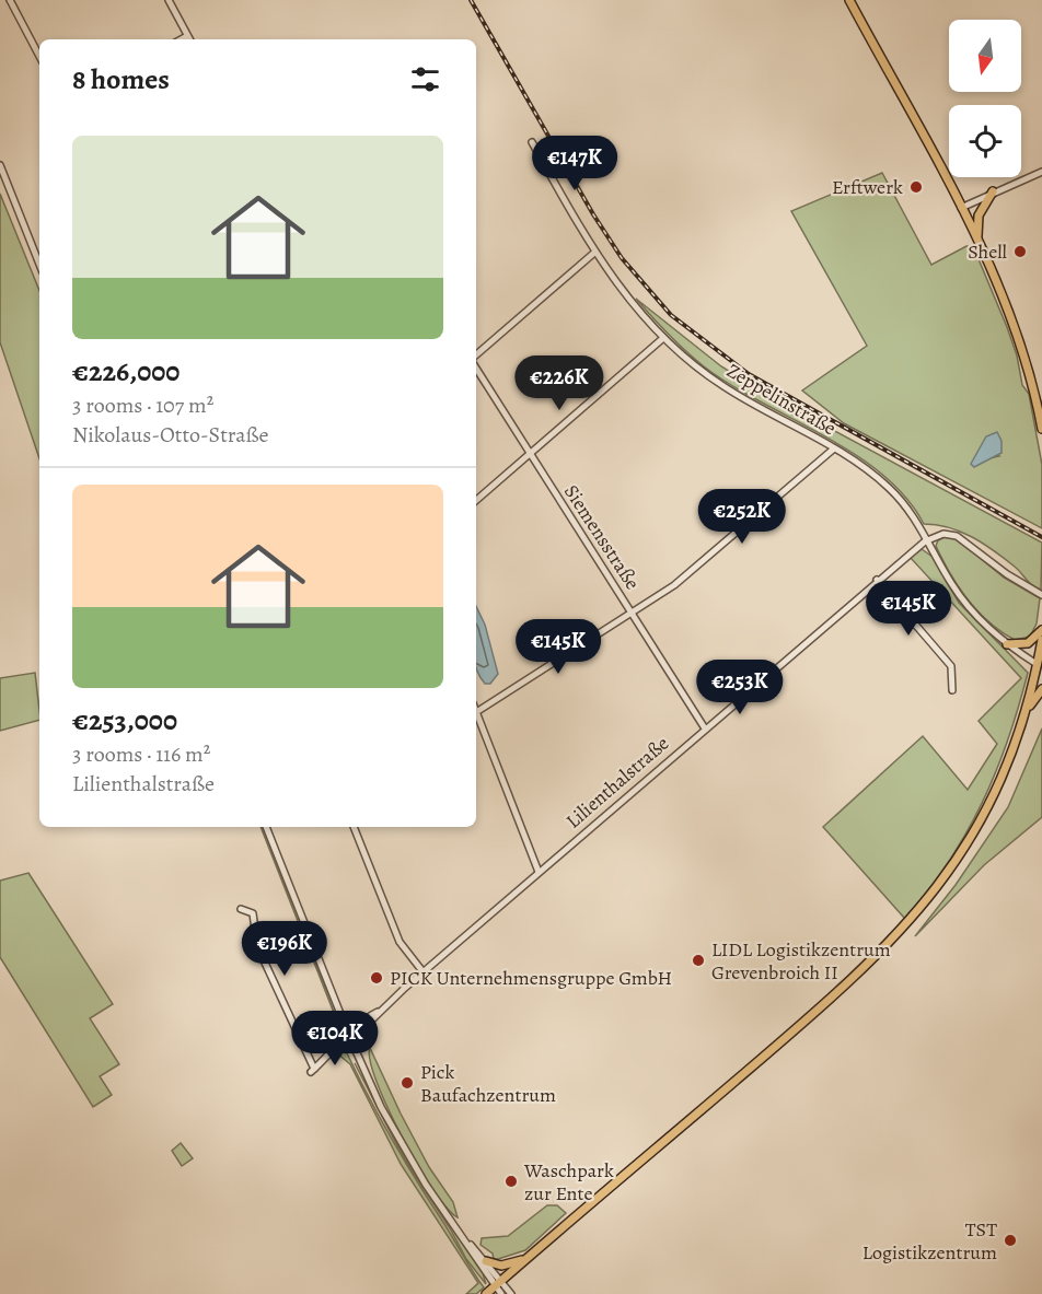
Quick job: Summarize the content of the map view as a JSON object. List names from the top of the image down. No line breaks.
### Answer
{"streets":{"street":["Zeppelinstraße","Siemensstraße","Lilienthalstraße"]},"crossings":[["Zeppelinstraße","Lilienthalstraße"],["Siemensstraße","Lilienthalstraße"]],"places":["Erftwerk","Shell","LIDL Logistikzentrum Grevenbroich II","PICK Unternehmensgruppe GmbH","Pick Baufachzentrum","Waschpark zur Ente","TST Logistikzentrum"],"north":"bottom","page":{"heading":"8 homes","list":[{"name":"€226,000","note":"3 rooms · 107 m² · Nikolaus-Otto-Straße"},{"name":"€253,000","note":"3 rooms · 116 m² · Lilienthalstraße"}],"price":["€147K","€226K","€252K","€145K","€145K","€253K","€196K","€104K"]}}
